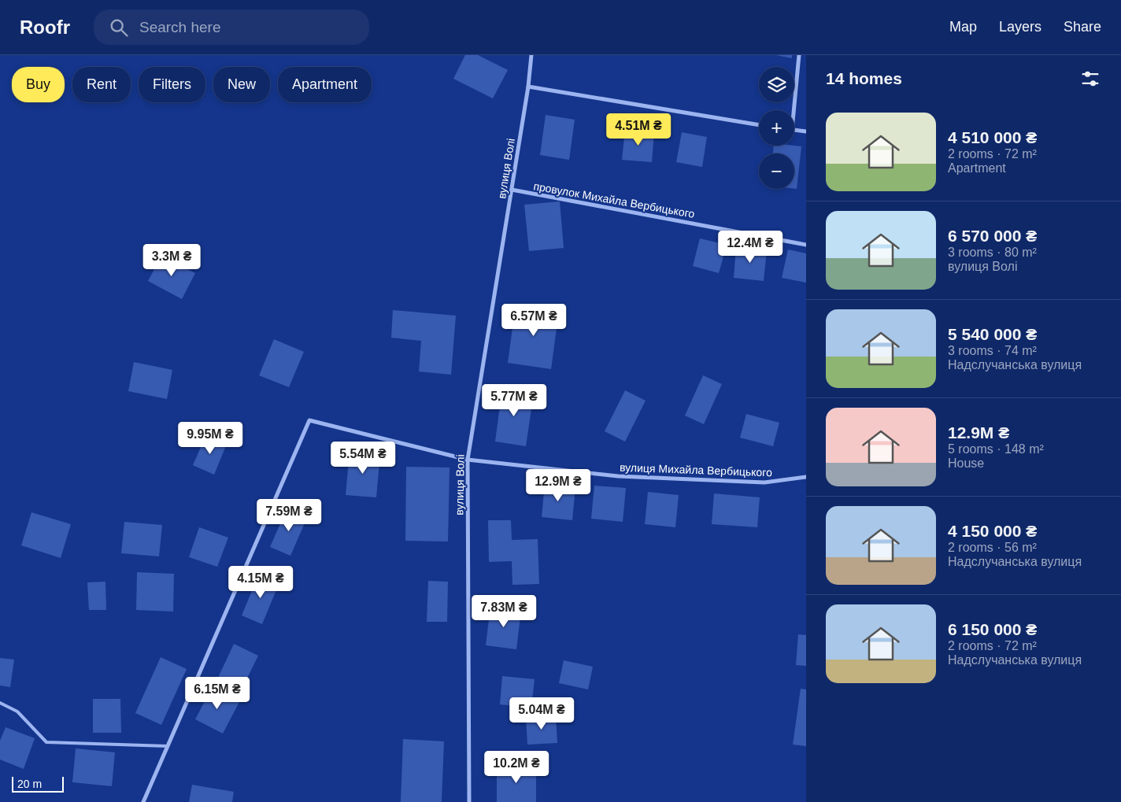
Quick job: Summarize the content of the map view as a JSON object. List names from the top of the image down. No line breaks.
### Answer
{"streets":{"street":["вулиця Волі","провулок Михайла Вербицького","вулиця Михайла Вербицького"]},"crossings":[["вулиця Волі","провулок Михайла Вербицького"],["вулиця Волі","вулиця Михайла Вербицького"]],"scale_bar":"20 m","page":{"header":"Roofr","search":"Search here","nav":["Map","Layers","Share"],"heading":"14 homes","map_buttons":["+","−"],"chip":["Buy","Rent","Filters","New","Apartment"],"list":[{"name":"4 510 000 ₴","note":"2 rooms · 72 m² · Apartment"},{"name":"6 570 000 ₴","note":"3 rooms · 80 m² · вулиця Волі"},{"name":"5 540 000 ₴","note":"3 rooms · 74 m² · Надслучанська вулиця"},{"name":"12.9M ₴","note":"5 rooms · 148 m² · House"},{"name":"4 150 000 ₴","note":"2 rooms · 56 m² · Надслучанська вулиця"},{"name":"6 150 000 ₴","note":"2 rooms · 72 m² · Надслучанська вулиця"}],"price":["4.51M ₴","12.4M ₴","3.3M ₴","6.57M ₴","5.77M ₴","9.95M ₴","5.54M ₴","12.9M ₴","7.59M ₴","4.15M ₴","7.83M ₴","6.15M ₴","5.04M ₴","10.2M ₴"],"scale":"20 m"}}
